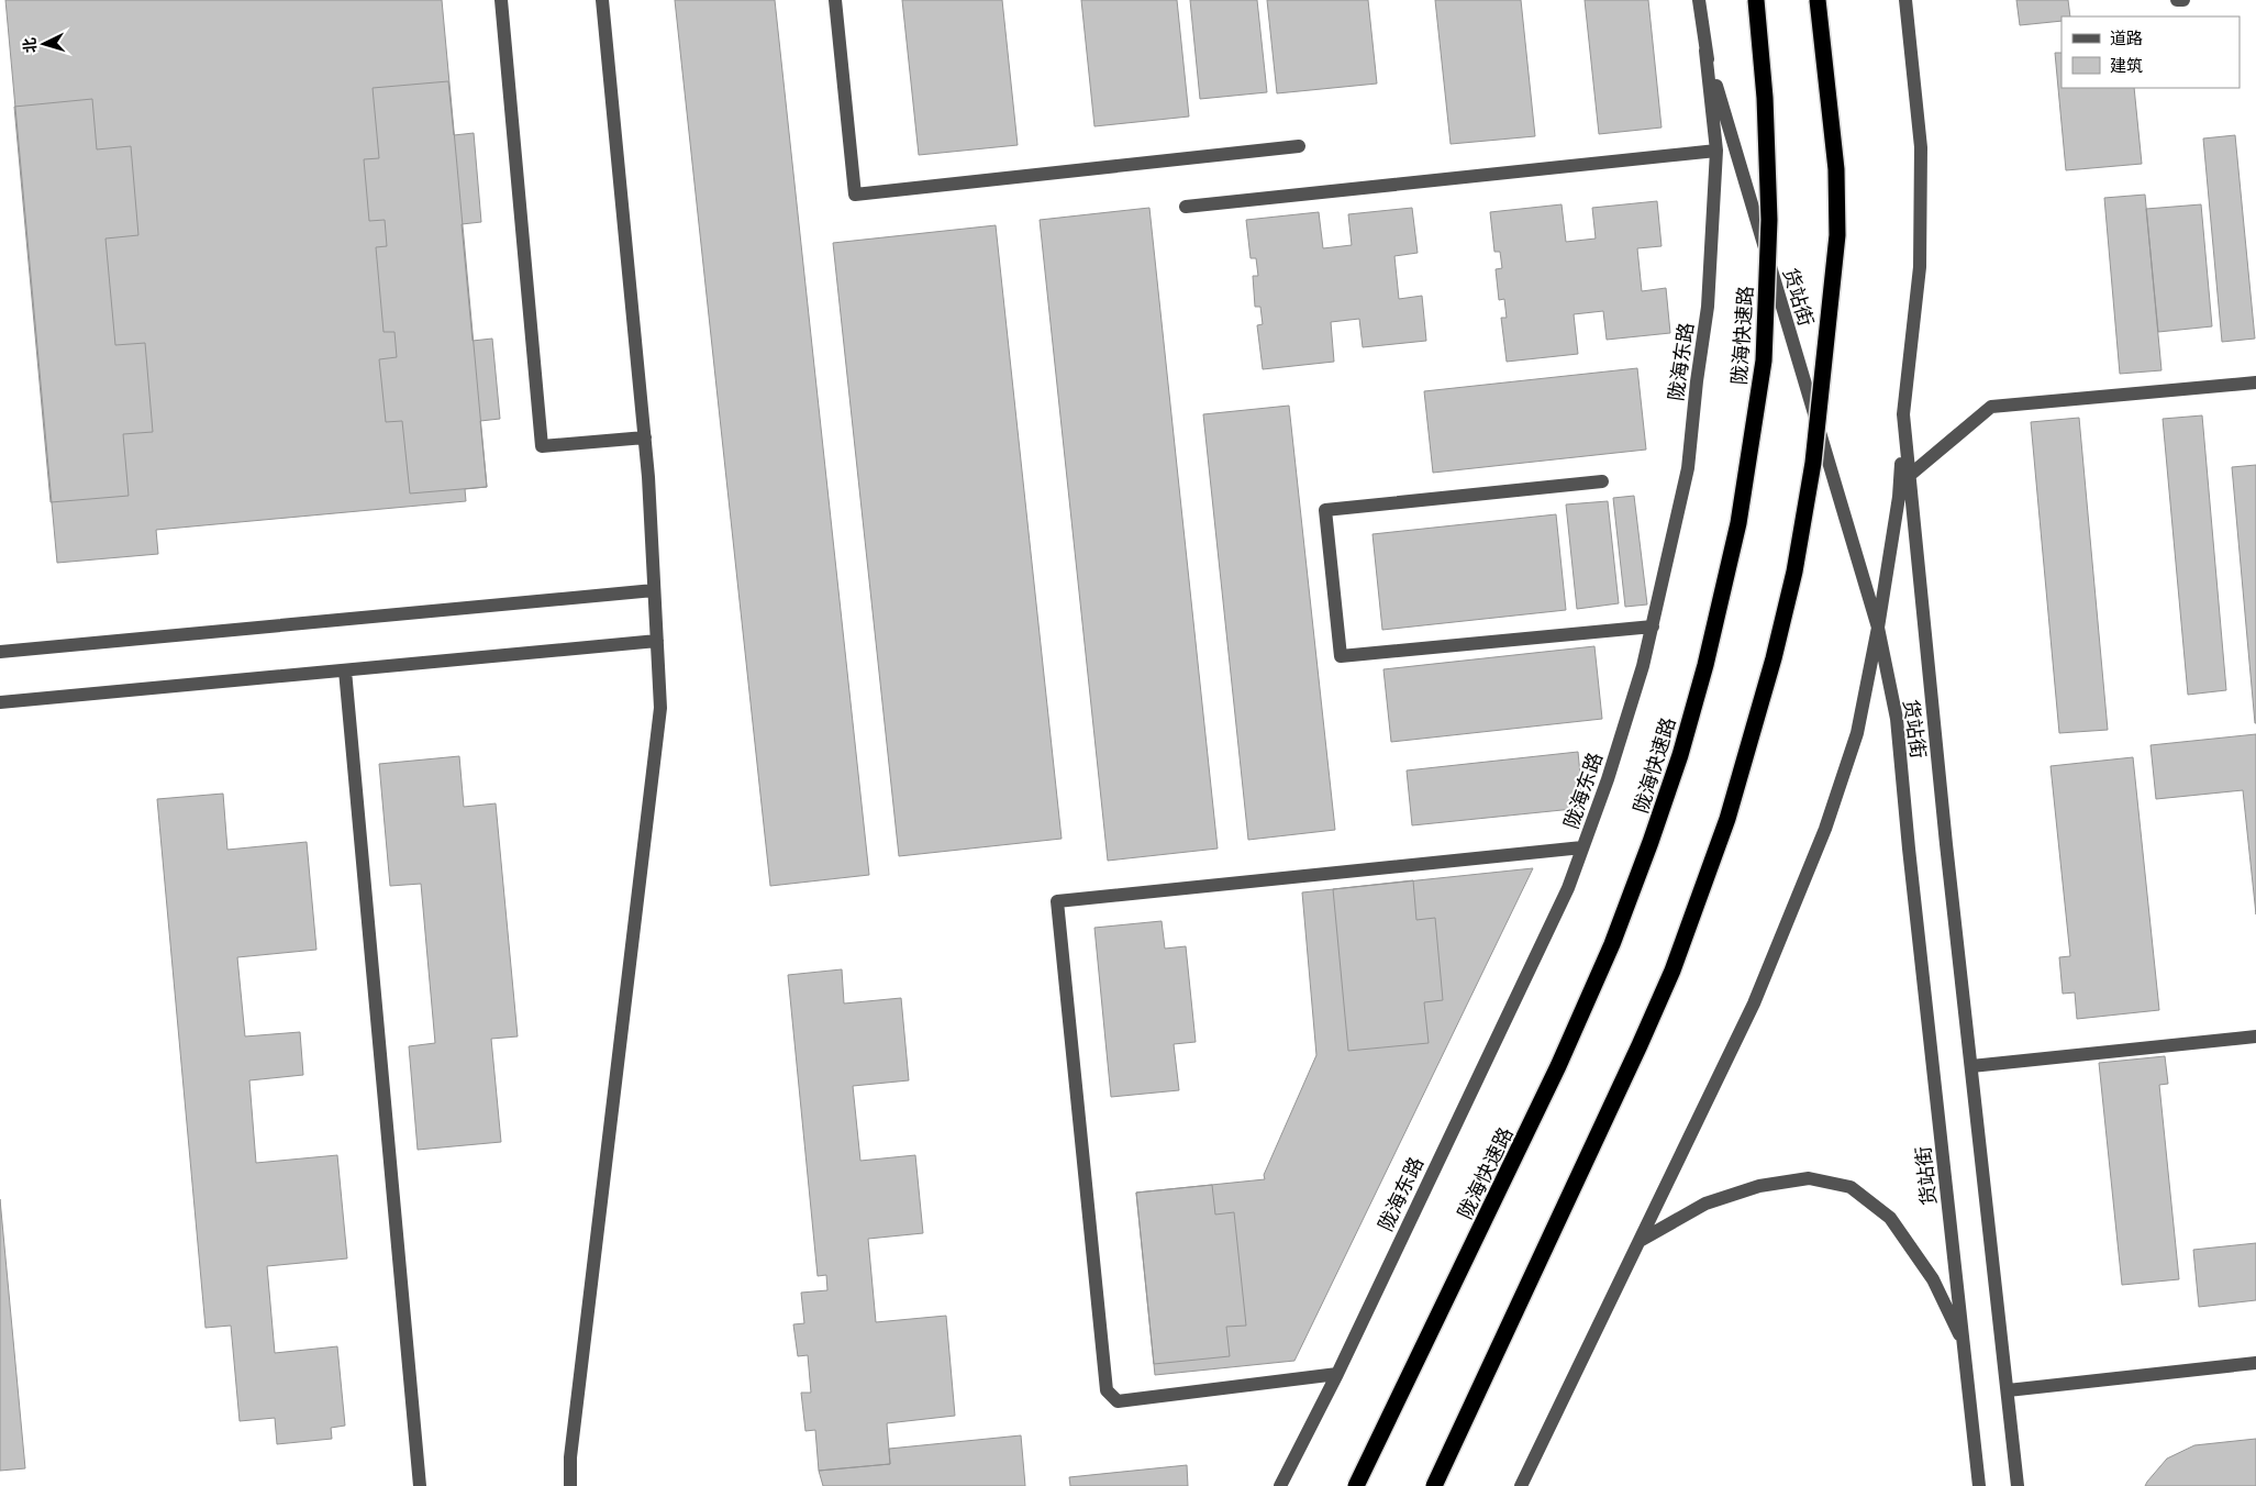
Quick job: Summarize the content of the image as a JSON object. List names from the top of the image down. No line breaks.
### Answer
{"streets":{"highway":["陇海快速路"],"street":["货站街","陇海东路"]},"crossings":[["货站街","陇海东路"]],"legend":["道路","建筑"],"north":"left"}
